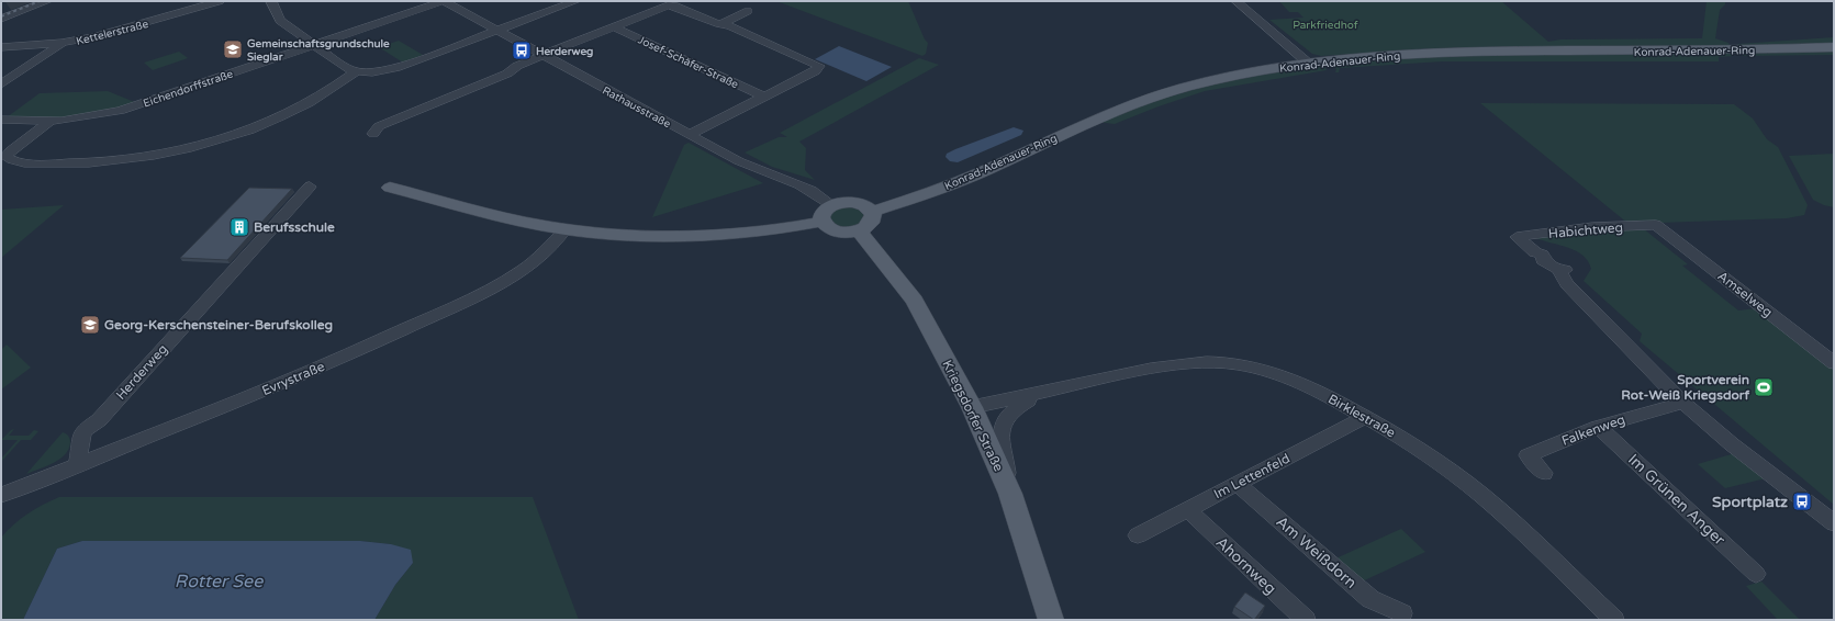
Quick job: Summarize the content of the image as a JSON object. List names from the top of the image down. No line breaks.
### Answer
{"streets":{"main road":["Konrad-Adenauer-Ring","Kriegsdorfer Straße"],"street":["Kettelerstraße","Josef-Schäfer-Straße","Eichendorffstraße","Rathausstraße","Habichtweg","Amselweg","Herderweg","Evrystraße","Birklestraße","Falkenweg","Im Lettenfeld","Im Grünen Anger","Am Weißdorn","Ahornweg"]},"crossings":[["Eichendorffstraße","Rathausstraße"],["Habichtweg","Amselweg"],["Habichtweg","Falkenweg"],["Herderweg","Evrystraße"],["Kriegsdorfer Straße","Birklestraße"],["Birklestraße","Im Lettenfeld"],["Falkenweg","Im Grünen Anger"],["Im Lettenfeld","Am Weißdorn"],["Im Lettenfeld","Ahornweg"]],"water":["Rotter See"],"parks":["Parkfriedhof"],"places":{"school or university":["Gemeinschaftsgrundschule Sieglar","Georg-Kerschensteiner-Berufskolleg"],"bus stop":["Herderweg","Sportplatz"],"building":["Berufsschule"],"sports":["Sportverein Rot-Weiß Kriegsdorf"]}}
